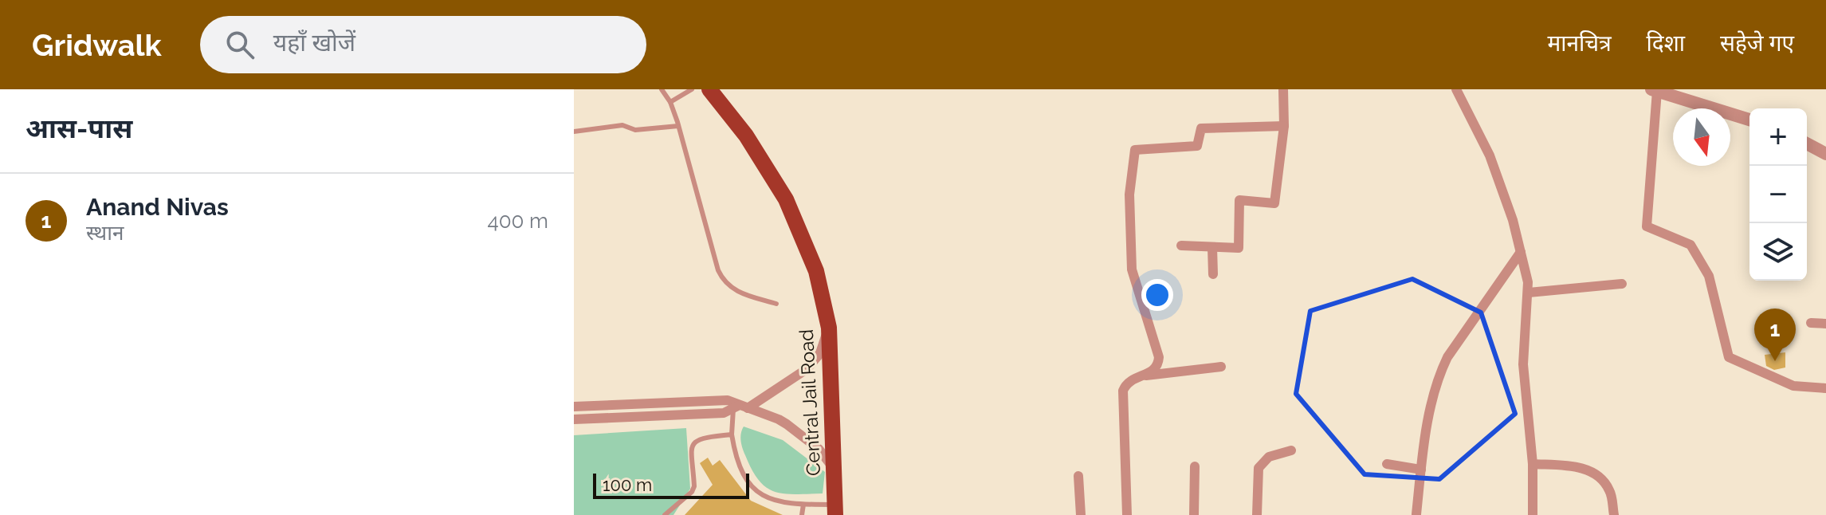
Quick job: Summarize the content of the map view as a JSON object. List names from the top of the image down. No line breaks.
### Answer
{"streets":{"main road":["Central Jail Road"]},"scale_bar":"100 m","north":"bottom","page":{"header":"Gridwalk","search":"यहाँ खोजें","nav":["मानचित्र","दिशा","सहेजे गए"],"heading":"आस-पास","map_buttons":["+","−"],"list":[{"mark":"1","name":"Anand Nivas","note":"स्थान","value":"400 m"}],"pins":"1","scale":"100 m"}}
